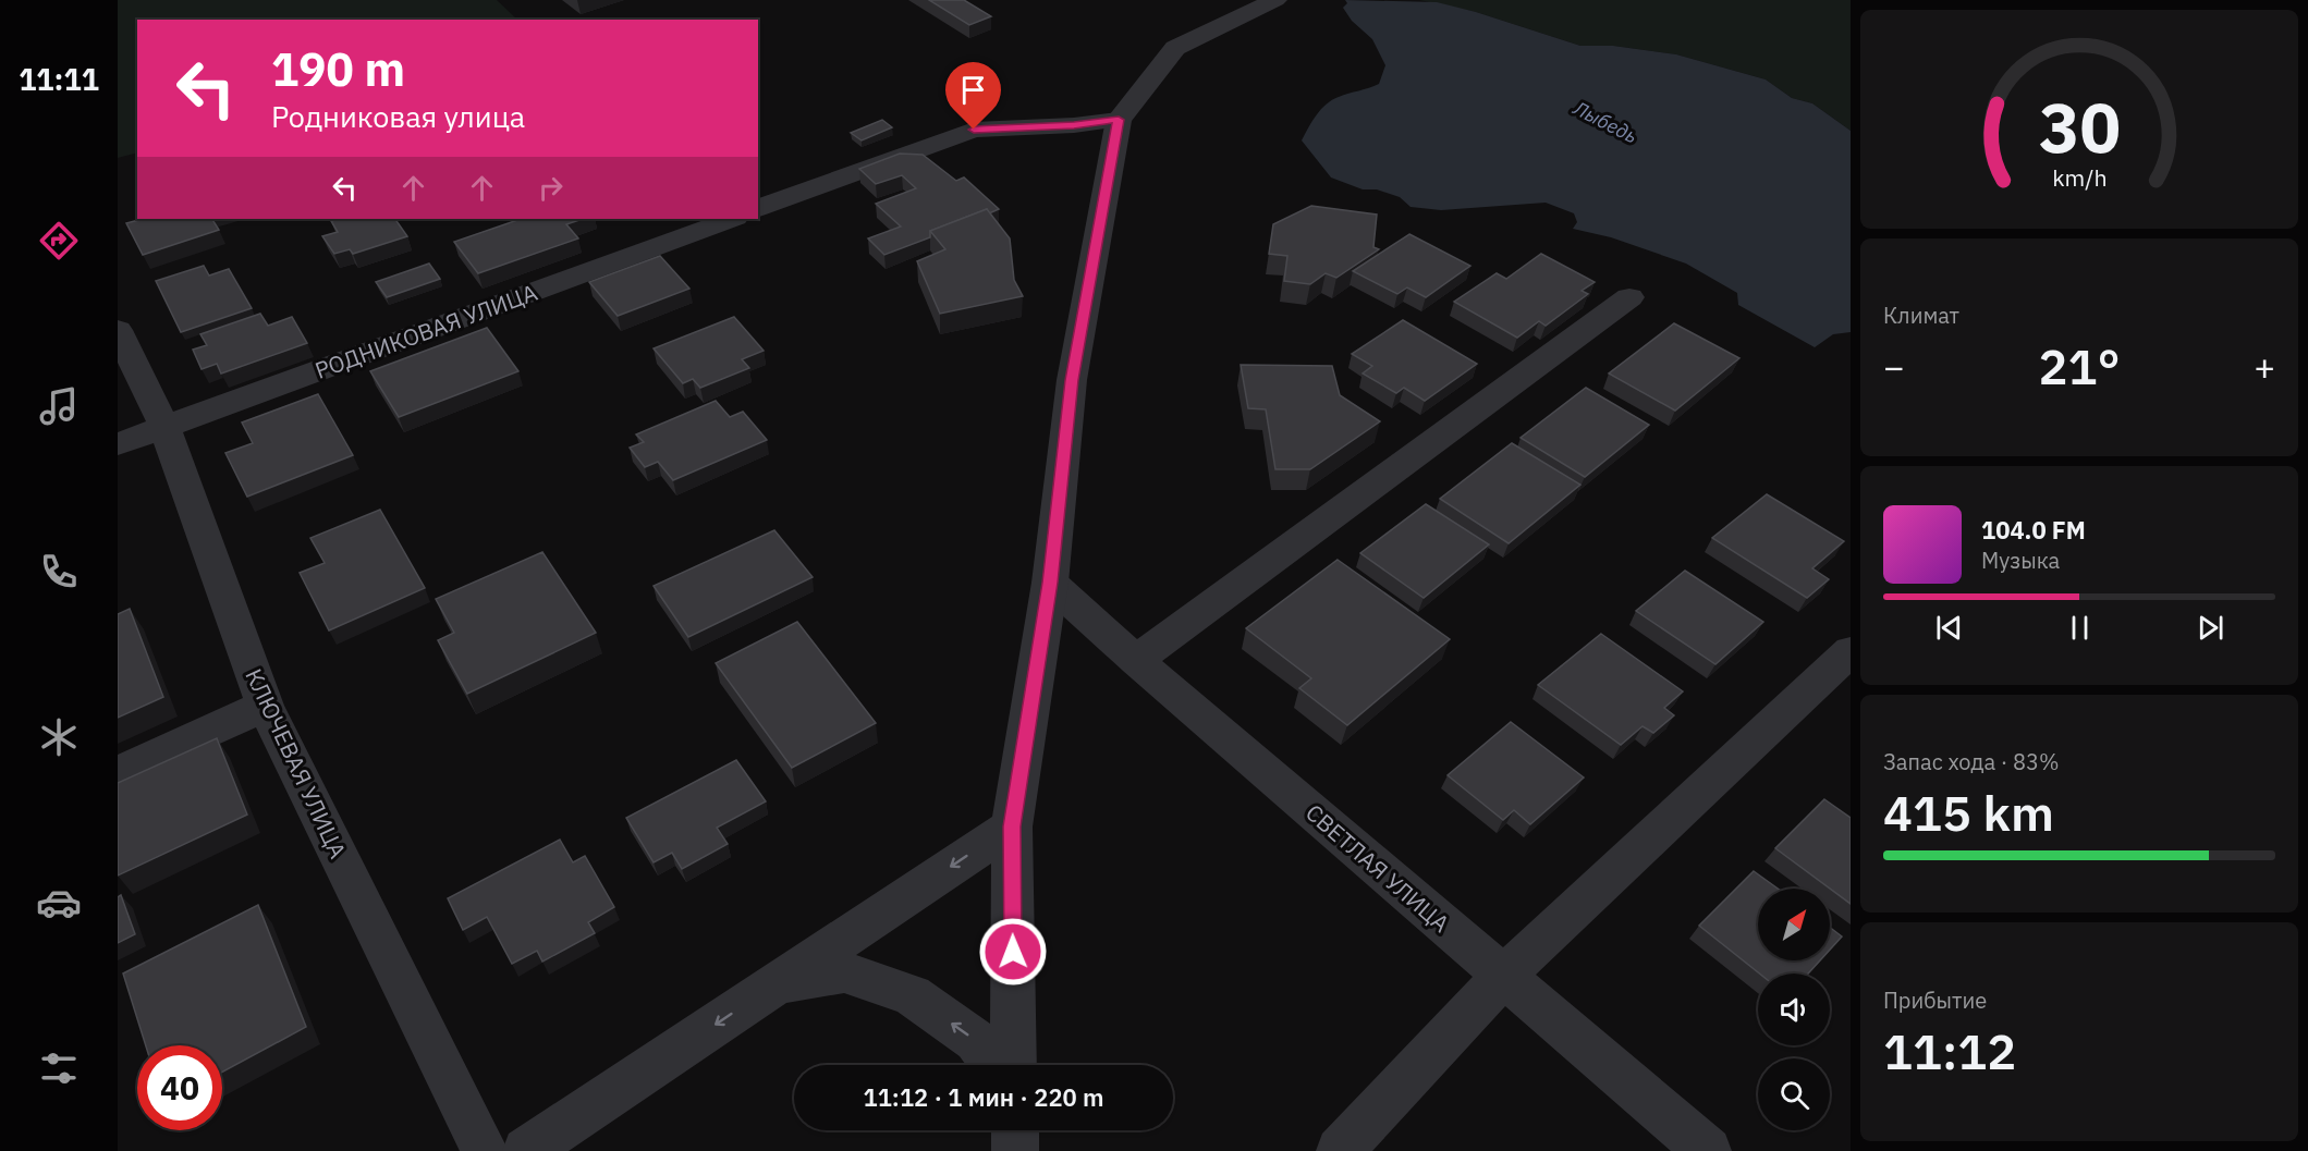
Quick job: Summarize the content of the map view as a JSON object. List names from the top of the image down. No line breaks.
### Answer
{"streets":{"street":["РОДНИКОВАЯ УЛИЦА","КЛЮЧЕВАЯ УЛИЦА","СВЕТЛАЯ УЛИЦА"]},"crossings":[["РОДНИКОВАЯ УЛИЦА","КЛЮЧЕВАЯ УЛИЦА"]],"water":["Лыбедь"],"north":"top right","page":{"tabs":"11:11","turn":["190 m","Родниковая улица"],"tile":["Климат",["Запас хода · 83%","415 km"],["Прибытие","11:12"]],"heat":["−","21°","+"],"song":["104.0 FM","Музыка"],"limit":"40","trip":"11:12 · 1 мин · 220 m","gauge":["30","km/h"]}}
